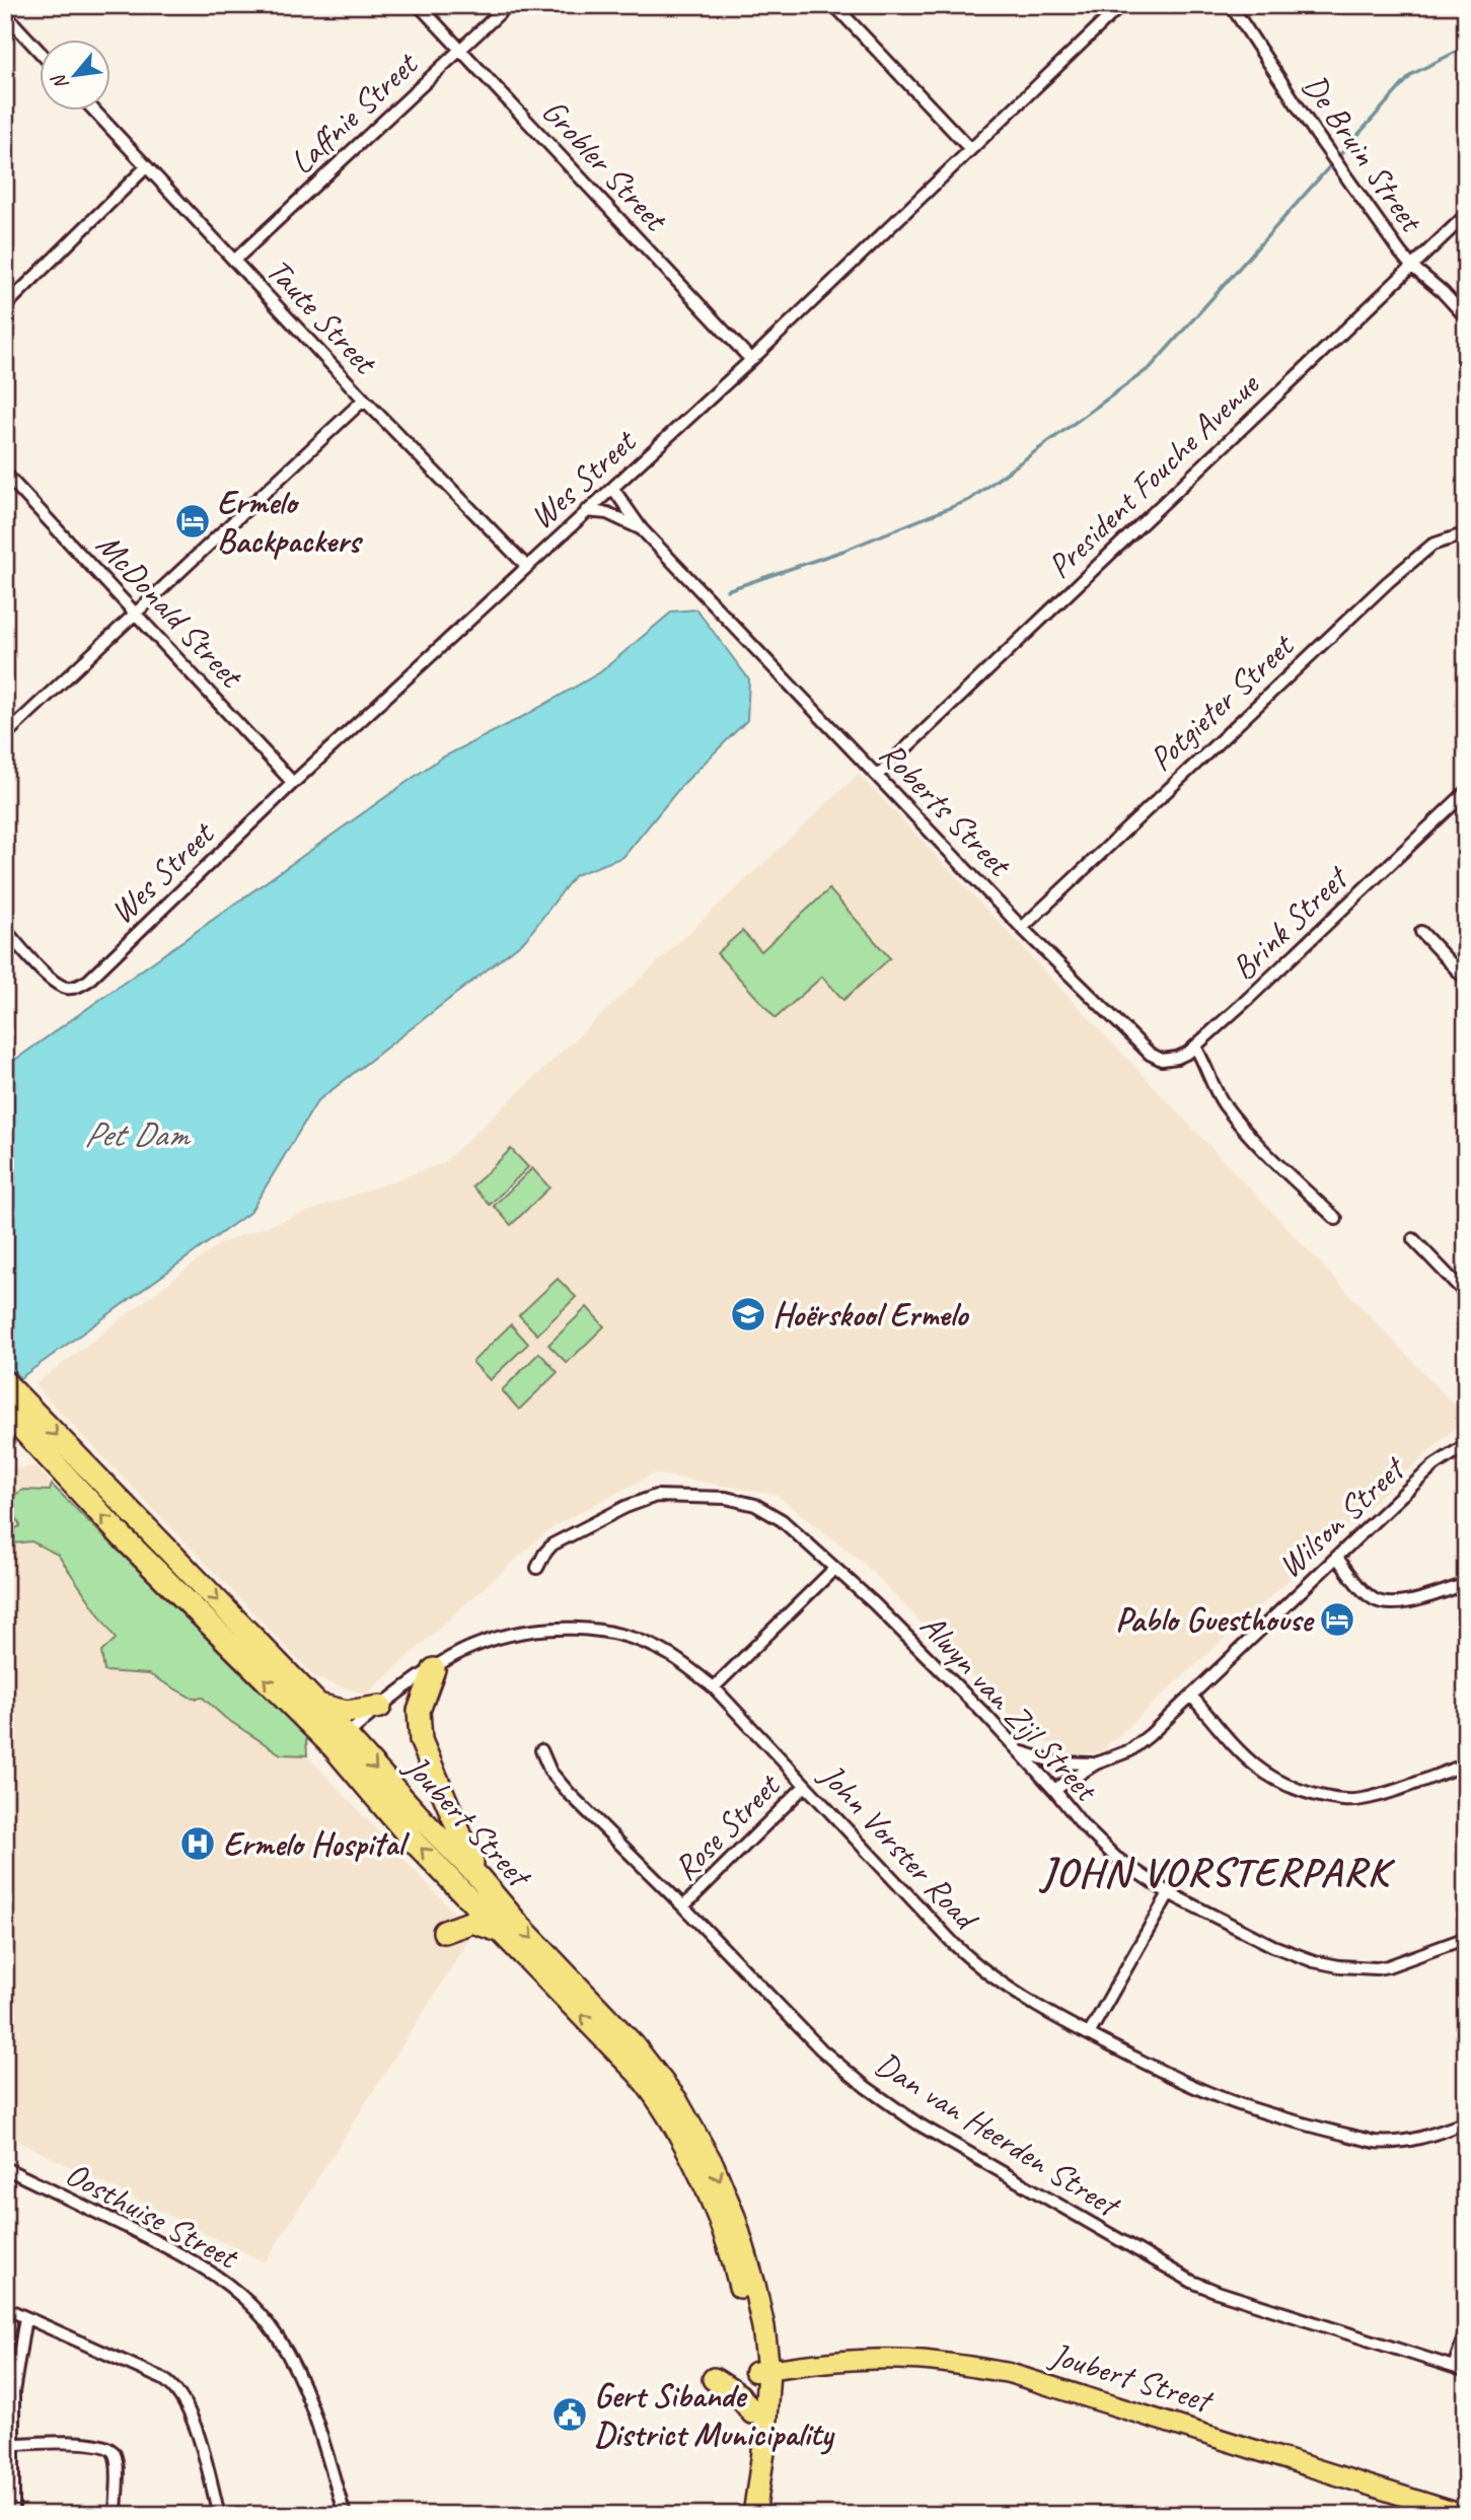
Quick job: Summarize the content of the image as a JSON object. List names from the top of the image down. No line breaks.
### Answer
{"streets":{"highway":["Joubert Street"],"street":["Laffnie Street","De Bruin Street","Grobler Street","Taute Street","President Fouche Avenue","Wes Street","McDonald Street","Potgieter Street","Roberts Street","Brink Street","Wilson Street","Alwyn van Zijl Street","Rose Street","John Vorster Road","Dan van Heerden Street","Oosthuise Street"]},"crossings":[["Laffnie Street","Grobler Street"],["Laffnie Street","Taute Street"],["De Bruin Street","President Fouche Avenue"],["Grobler Street","Wes Street"],["Taute Street","Wes Street"],["President Fouche Avenue","Roberts Street"],["Wes Street","McDonald Street"],["Potgieter Street","Roberts Street"],["Roberts Street","Brink Street"],["Wilson Street","Alwyn van Zijl Street"],["Joubert Street","John Vorster Road"],["Rose Street","John Vorster Road"],["Rose Street","Dan van Heerden Street"]],"districts":["JOHN VORSTERPARK"],"water":["Pet Dam"],"places":{"hotel":["Ermelo Backpackers","Pablo Guesthouse"],"school or university":["Hoërskool Ermelo"],"hospital":["Ermelo Hospital"],"public building":["Gert Sibande District Municipality"]},"north":"bottom left"}
